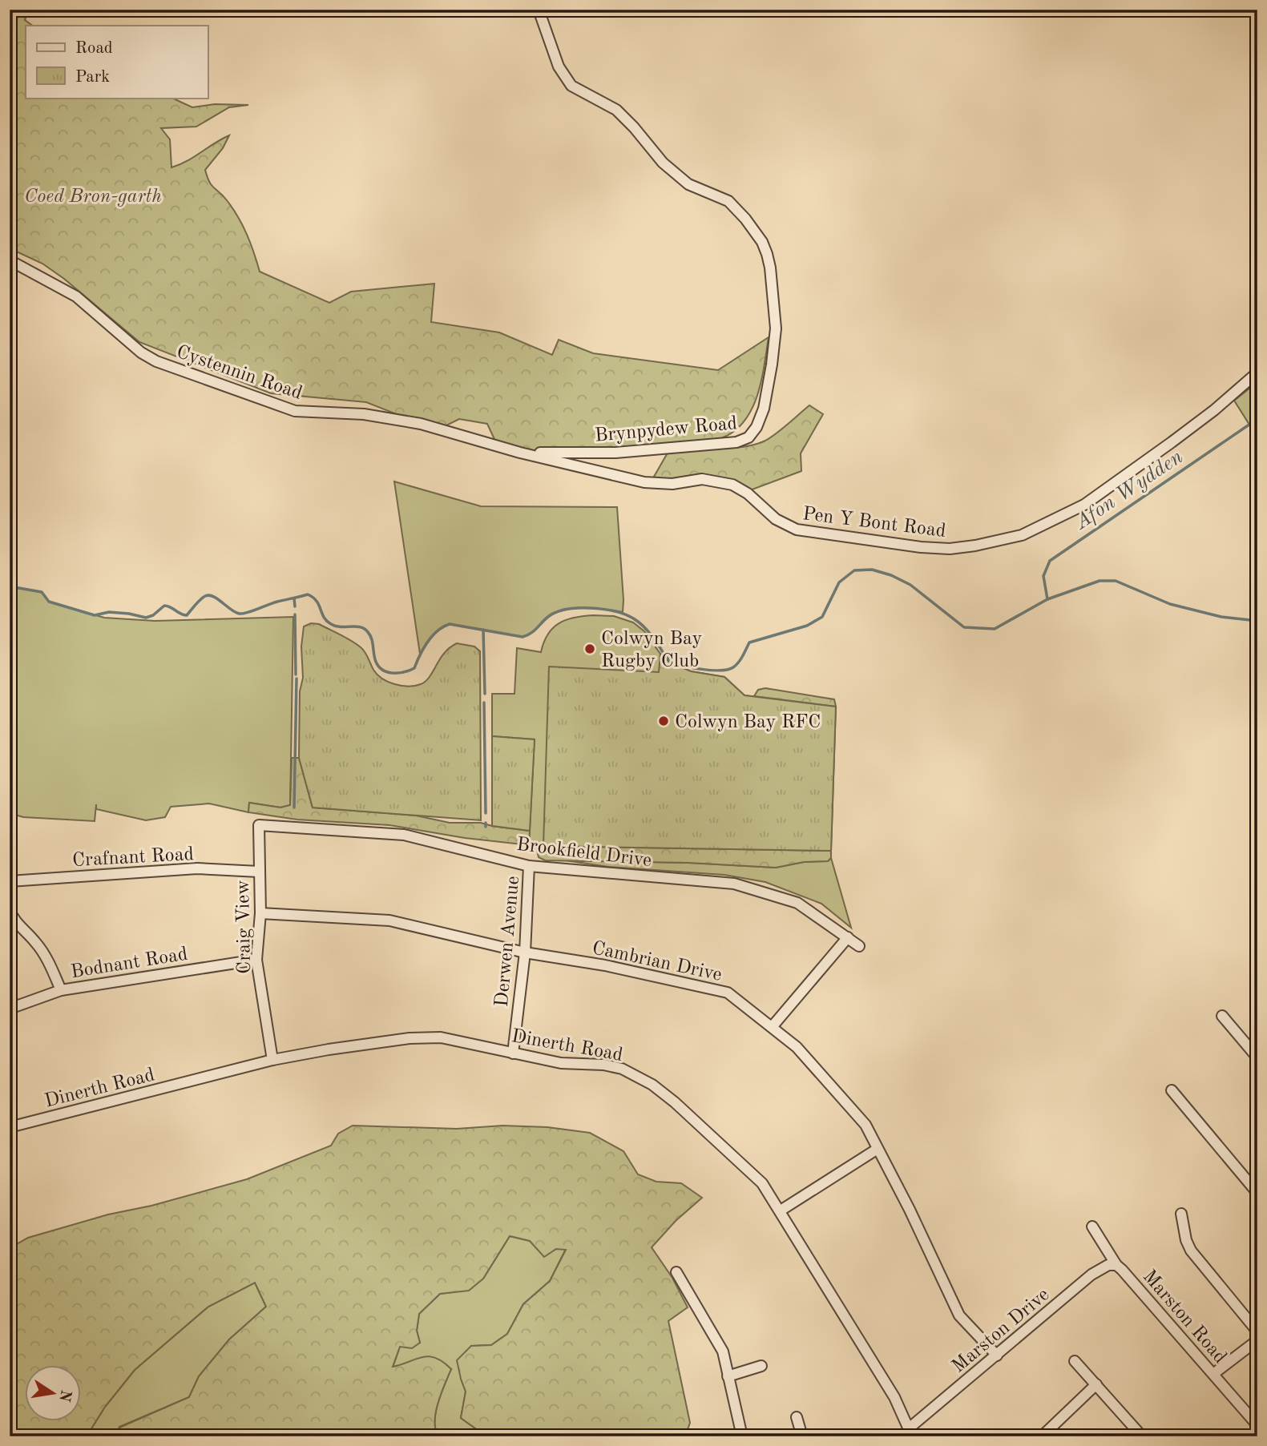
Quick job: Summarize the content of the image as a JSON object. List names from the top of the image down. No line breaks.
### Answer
{"streets":{"street":["Cystennin Road","Brynpydew Road","Pen Y Bont Road","Brookfield Drive","Crafnant Road","Craig View","Derwen Avenue","Cambrian Drive","Bodnant Road","Dinerth Road","Marston Road","Marston Drive"]},"crossings":[["Cystennin Road","Brynpydew Road"],["Cystennin Road","Pen Y Bont Road"],["Brynpydew Road","Pen Y Bont Road"],["Brookfield Drive","Craig View"],["Brookfield Drive","Derwen Avenue"],["Crafnant Road","Craig View"],["Craig View","Cambrian Drive"],["Craig View","Bodnant Road"],["Craig View","Dinerth Road"],["Derwen Avenue","Cambrian Drive"],["Derwen Avenue","Dinerth Road"],["Cambrian Drive","Marston Drive"],["Dinerth Road","Marston Drive"],["Marston Road","Marston Drive"]],"water":["Afon Wydden"],"parks":["Coed Bron-garth"],"places":["Colwyn Bay Rugby Club","Colwyn Bay RFC"],"legend":["Road","Park"],"north":"right"}
